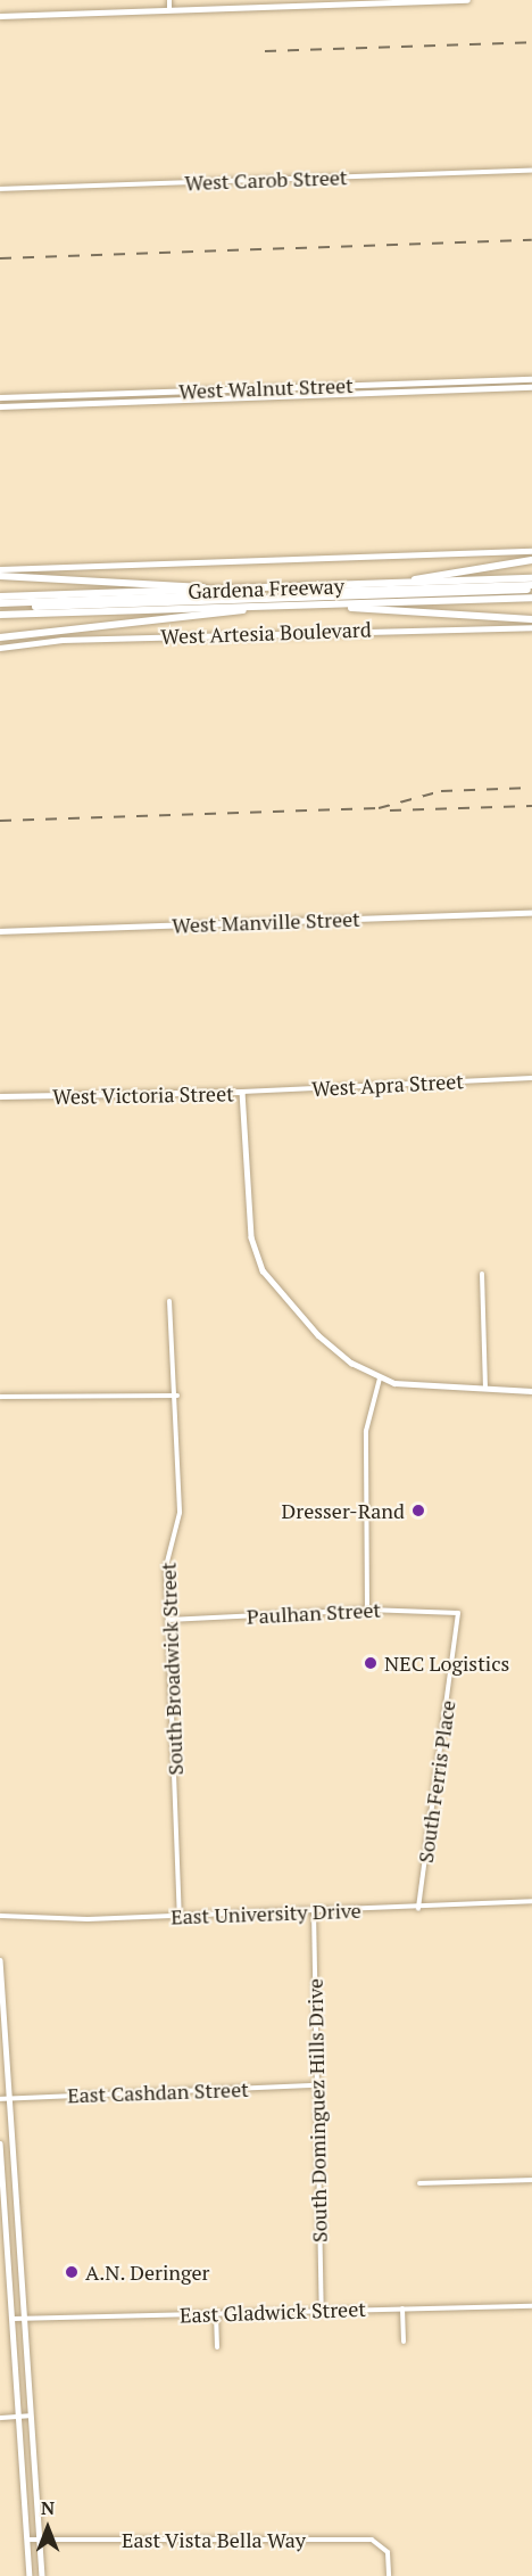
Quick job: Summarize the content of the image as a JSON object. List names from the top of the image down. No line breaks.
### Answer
{"streets":{"highway":["Gardena Freeway"],"street":["West Carob Street","West Walnut Street","West Artesia Boulevard","West Manville Street","West Apra Street","West Victoria Street","Paulhan Street","South Broadwick Street","South Ferris Place","East University Drive","East Cashdan Street","South Dominguez Hills Drive","East Gladwick Street","East Vista Bella Way"]},"crossings":[["West Apra Street","West Victoria Street"],["Paulhan Street","South Broadwick Street"],["Paulhan Street","South Ferris Place"],["South Broadwick Street","East University Drive"],["South Ferris Place","East University Drive"],["East University Drive","South Dominguez Hills Drive"],["East Cashdan Street","South Dominguez Hills Drive"],["South Dominguez Hills Drive","East Gladwick Street"]],"places":["Dresser-Rand","NEC Logistics","A.N. Deringer"],"north":"top"}
